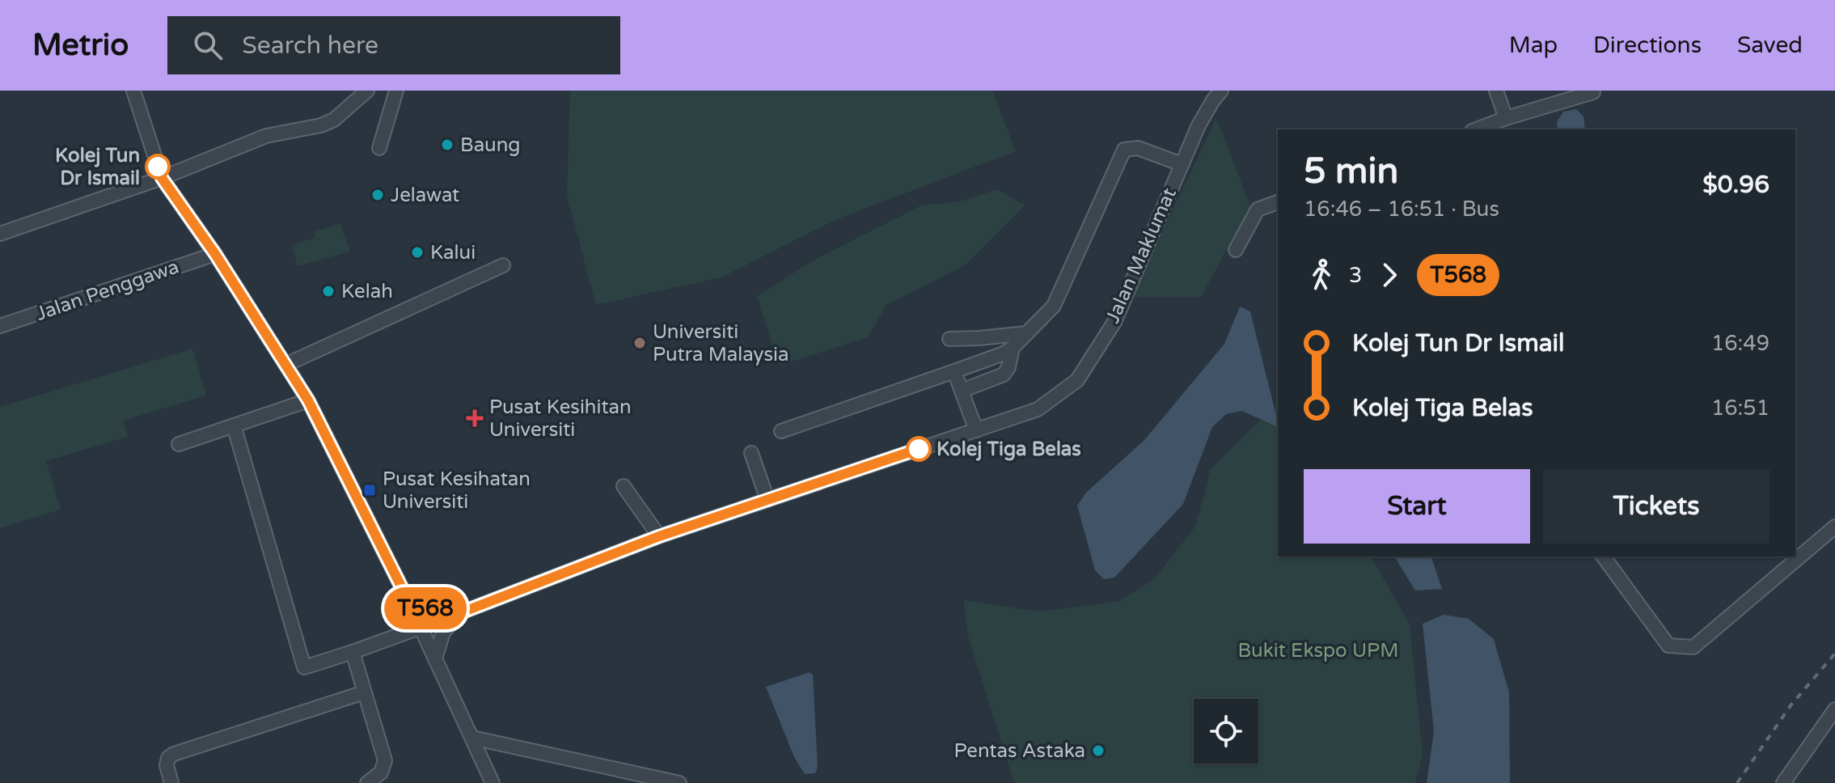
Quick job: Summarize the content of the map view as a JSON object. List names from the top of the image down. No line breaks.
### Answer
{"streets":{"street":["Jalan Maklumat","Jalan Penggawa"]},"parks":["Bukit Ekspo UPM"],"places":{"other":["Baung","Kolej Tun Dr Ismail","Jelawat","Kalui","Kelah","Universiti Putra Malaysia","Kolej Tiga Belas","Pentas Astaka"],"health":["Pusat Kesihitan Universiti"],"transit":["Pusat Kesihatan Universiti"]},"lines":["bus line T568"],"page":{"header":"Metrio","search":"Search here","nav":["Map","Directions","Saved"],"on_map":"T568","heading":["5 min","16:46 – 16:51 · Bus","$0.96"],"legs":["3","T568"],"list":[{"name":"Kolej Tun Dr Ismail","value":"16:49"},{"name":"Kolej Tiga Belas","value":"16:51"}],"buttons":["Start","Tickets"]}}
